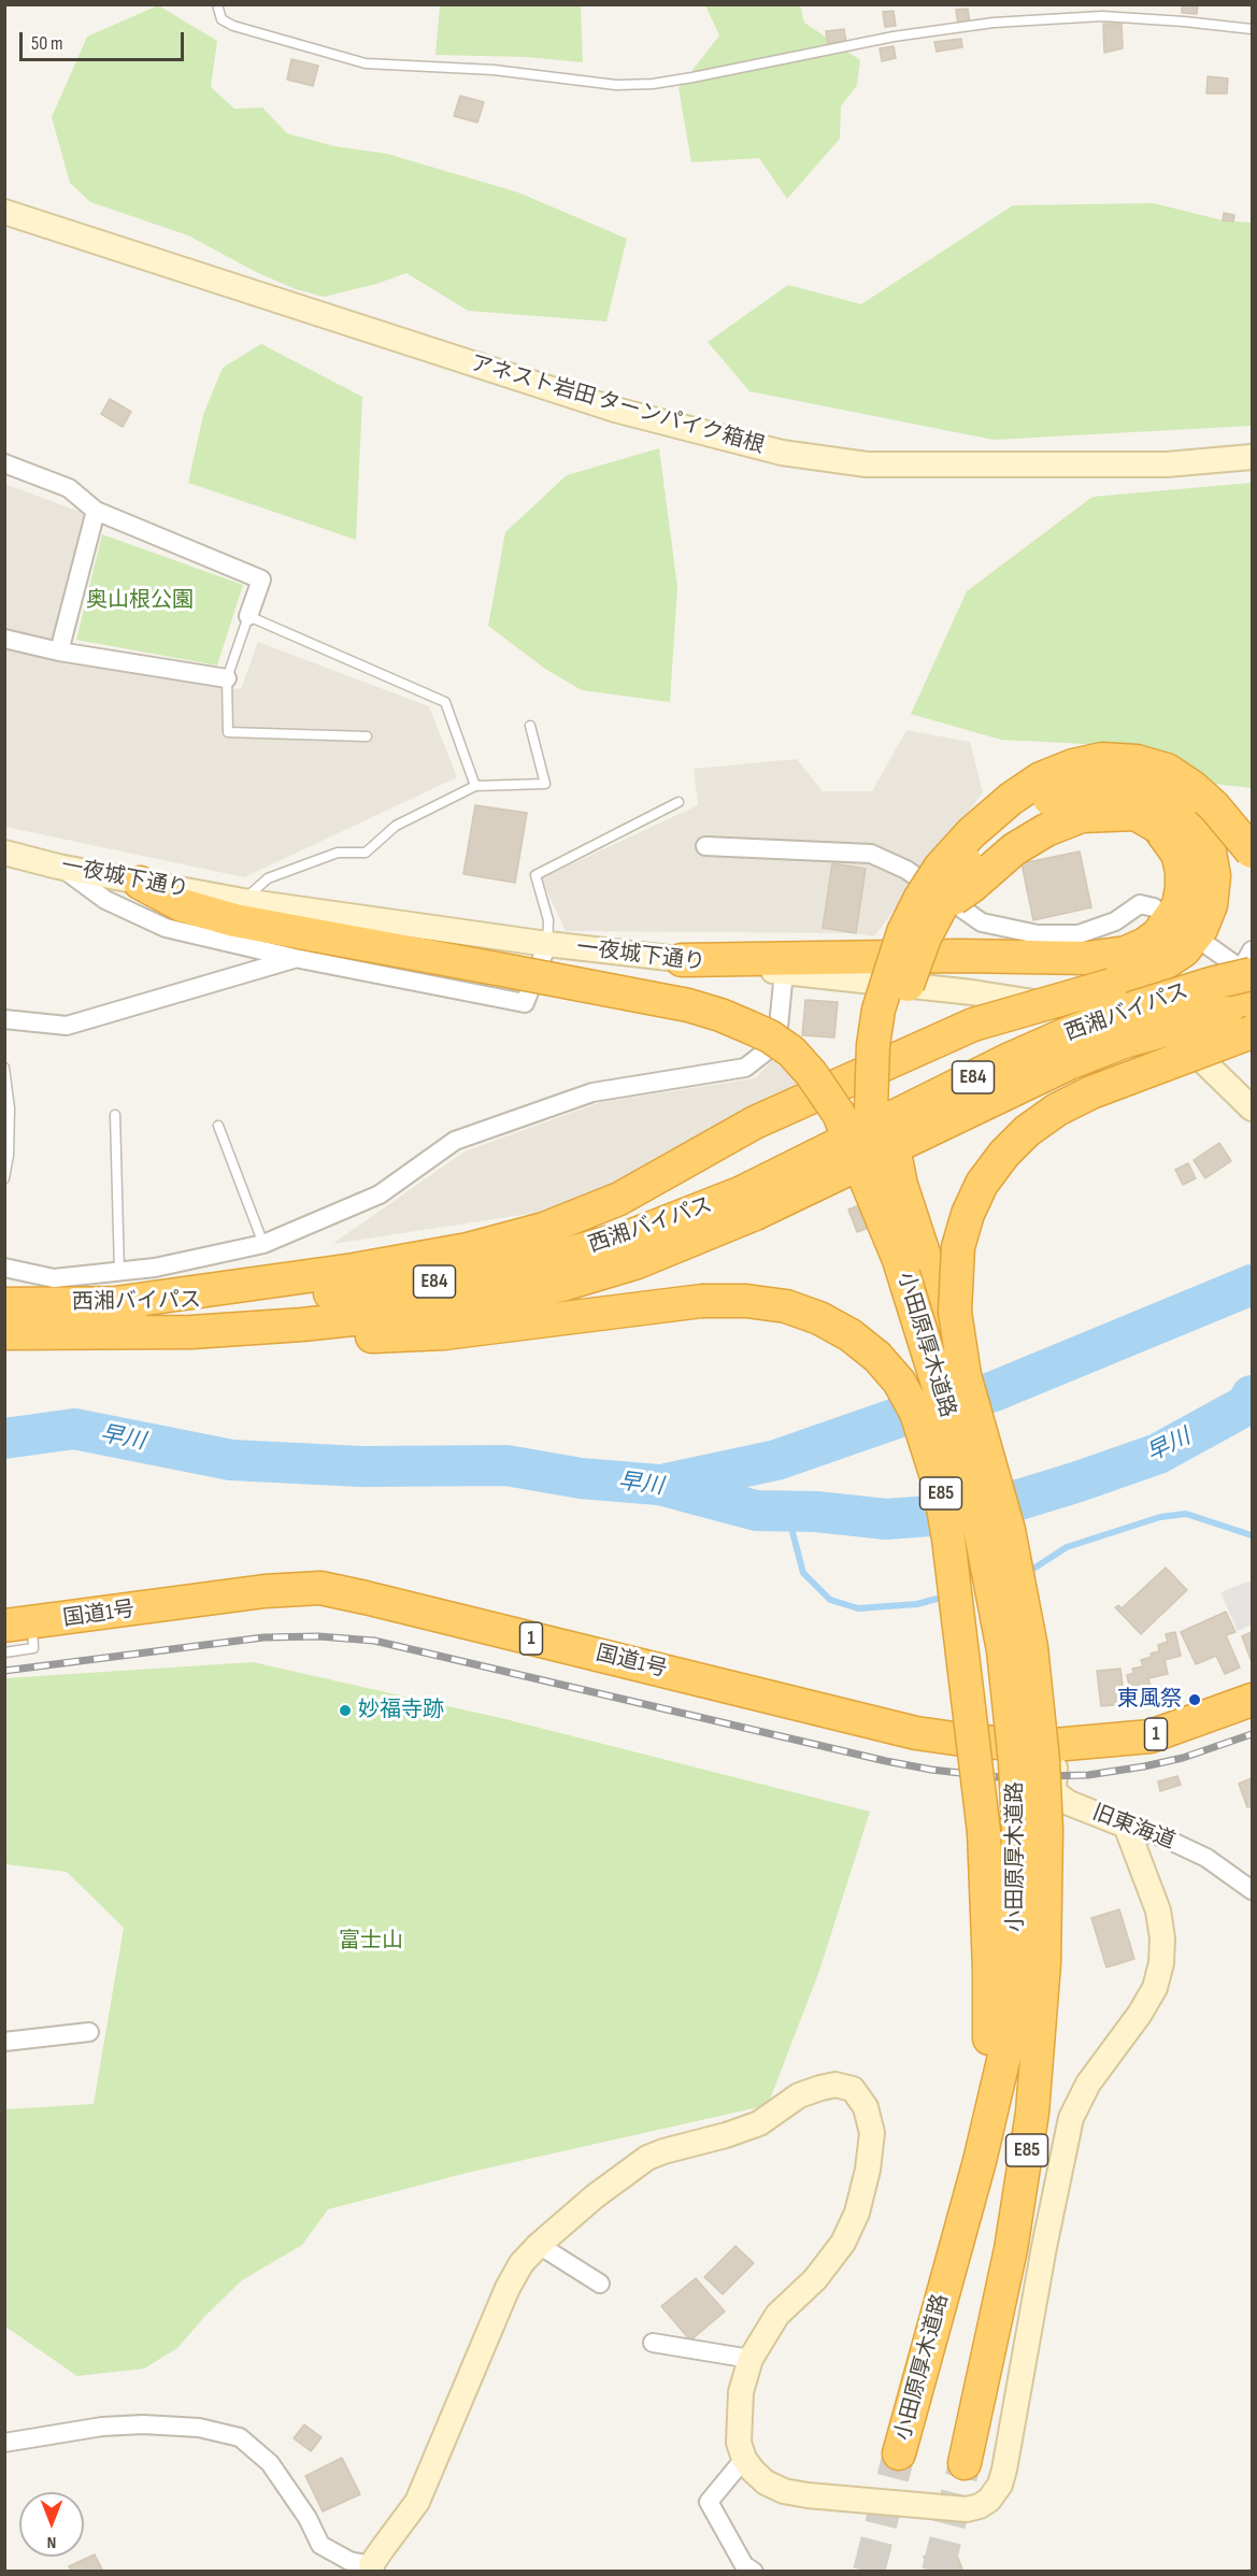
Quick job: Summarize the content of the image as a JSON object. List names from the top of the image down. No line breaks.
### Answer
{"streets":{"highway":["西湘バイパス","E84","小田原厚木道路","E85","国道1号","1"],"street":["アネスト岩田 ターンパイク箱根","一夜城下通り","旧東海道"]},"crossings":[["西湘バイパス","E85"],["小田原厚木道路","E85"],["国道1号","旧東海道"]],"water":["早川"],"parks":["奥山根公園","富士山"],"places":["東風祭","妙福寺跡"],"scale_bar":"50 m","north":"bottom"}
